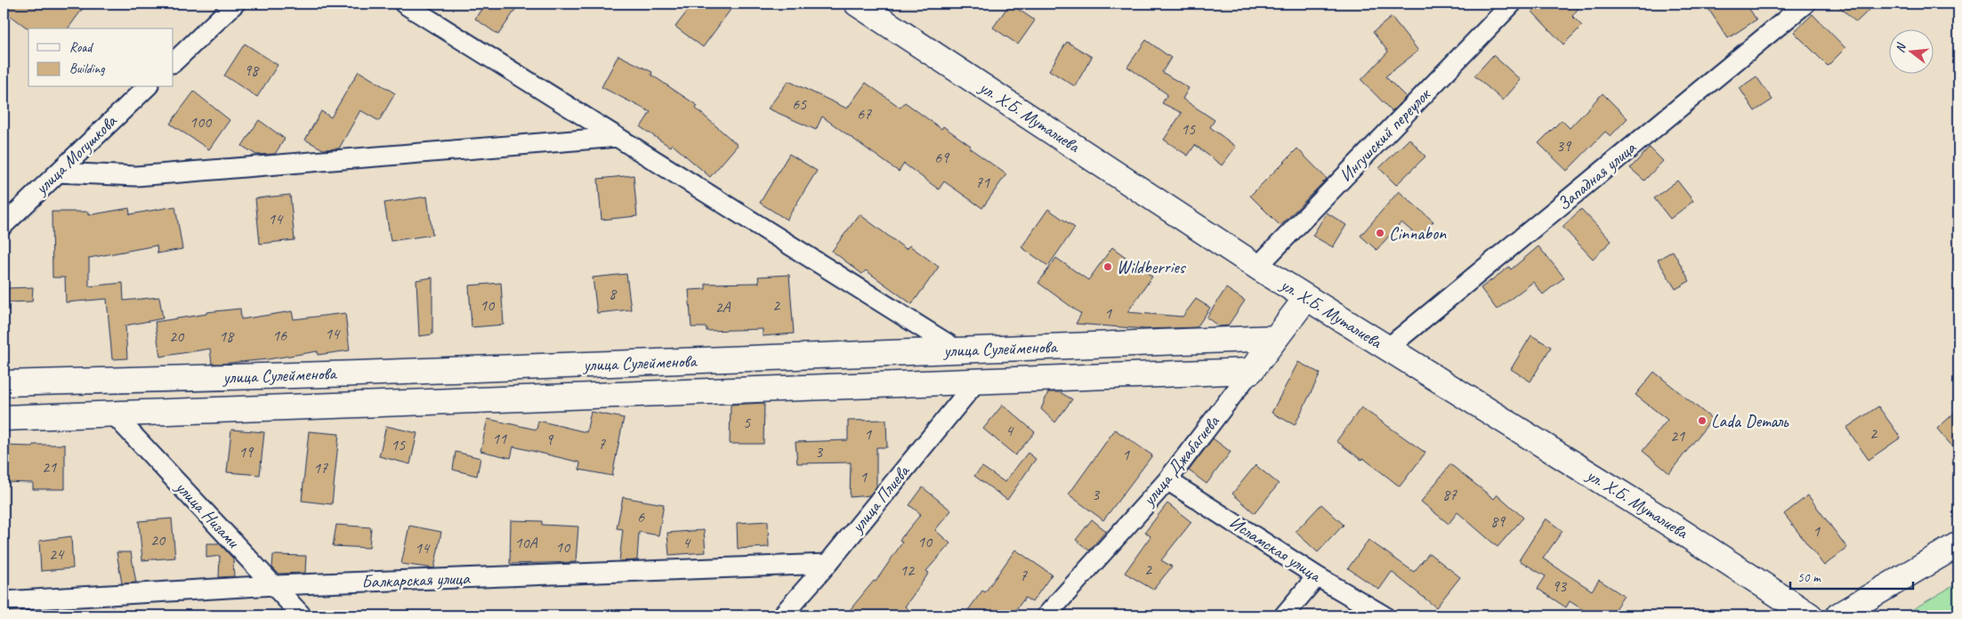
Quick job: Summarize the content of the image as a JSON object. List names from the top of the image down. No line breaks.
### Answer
{"streets":{"main road":["ул. Х.Б. Муталиева","улица Сулейменова","улица Джабагиева"],"street":["Ингушский переулок","улица Могушкова","Западная улица","улица Плиева","улица Низами","Исламская улица","Балкарская улица"]},"crossings":[["ул. Х.Б. Муталиева","Ингушский переулок"],["ул. Х.Б. Муталиева","Западная улица"],["ул. Х.Б. Муталиева","улица Джабагиева"],["улица Сулейменова","улица Джабагиева"],["улица Сулейменова","улица Плиева"],["улица Сулейменова","улица Низами"],["улица Джабагиева","Исламская улица"],["улица Плиева","Балкарская улица"],["улица Низами","Балкарская улица"]],"places":["Cinnabon","Wildberries","Lada Dеталь"],"house_numbers":["98","65","67","100","15","39","69","71","14","8","10","2","2А","1","14","16","20","18","5","4","2","1","21","11","9","7","15","19","3","1","21","17","1","3","87","6","89","1","20","10","10А","4","10","14","24","2","12","7","93"],"legend":["Road","Building"],"scale_bar":"50 m","north":"left"}
